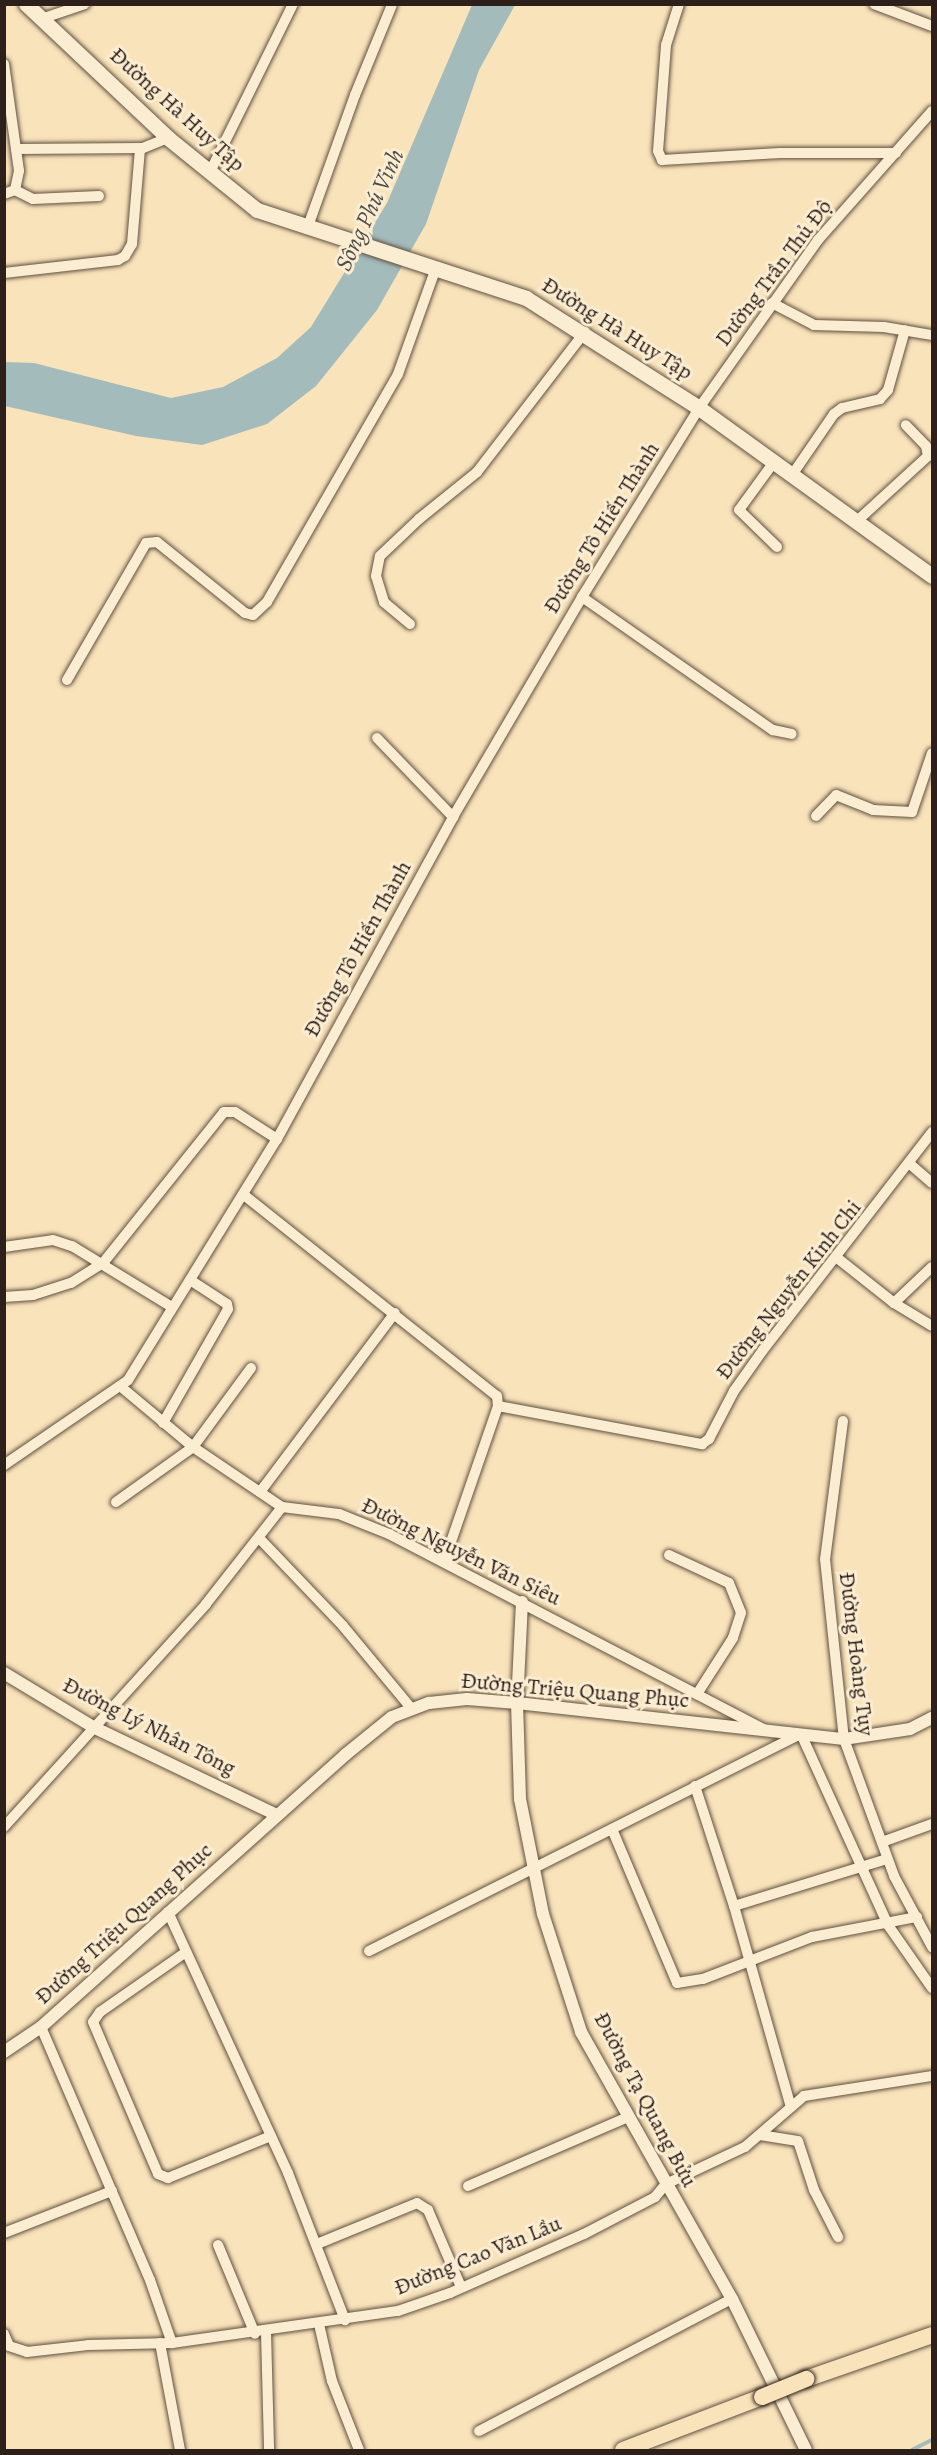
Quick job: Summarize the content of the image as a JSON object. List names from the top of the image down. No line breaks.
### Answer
{"streets":{"main road":["Đường Hà Huy Tập"],"street":["Dường Trần Thủ Độ","Đường Tô Hiến Thành","Đường Nguyễn Kinh Chi","Đường Nguyễn Văn Siêu","Đường Hoàng Tụy","Đường Triệu Quang Phục","Đường Lý Nhân Tông","Đường Tạ Quang Bửu","Đường Cao Văn Lầu"]},"crossings":[["Đường Hà Huy Tập","Dường Trần Thủ Độ"],["Đường Hà Huy Tập","Đường Tô Hiến Thành"],["Dường Trần Thủ Độ","Đường Tô Hiến Thành"],["Đường Tô Hiến Thành","Đường Nguyễn Văn Siêu"],["Đường Nguyễn Văn Siêu","Đường Triệu Quang Phục"],["Đường Nguyễn Văn Siêu","Đường Tạ Quang Bửu"],["Đường Hoàng Tụy","Đường Triệu Quang Phục"],["Đường Triệu Quang Phục","Đường Lý Nhân Tông"],["Đường Triệu Quang Phục","Đường Tạ Quang Bửu"],["Đường Triệu Quang Phục","Đường Cao Văn Lầu"],["Đường Tạ Quang Bửu","Đường Cao Văn Lầu"]],"water":["Sông Phú Vinh"]}
